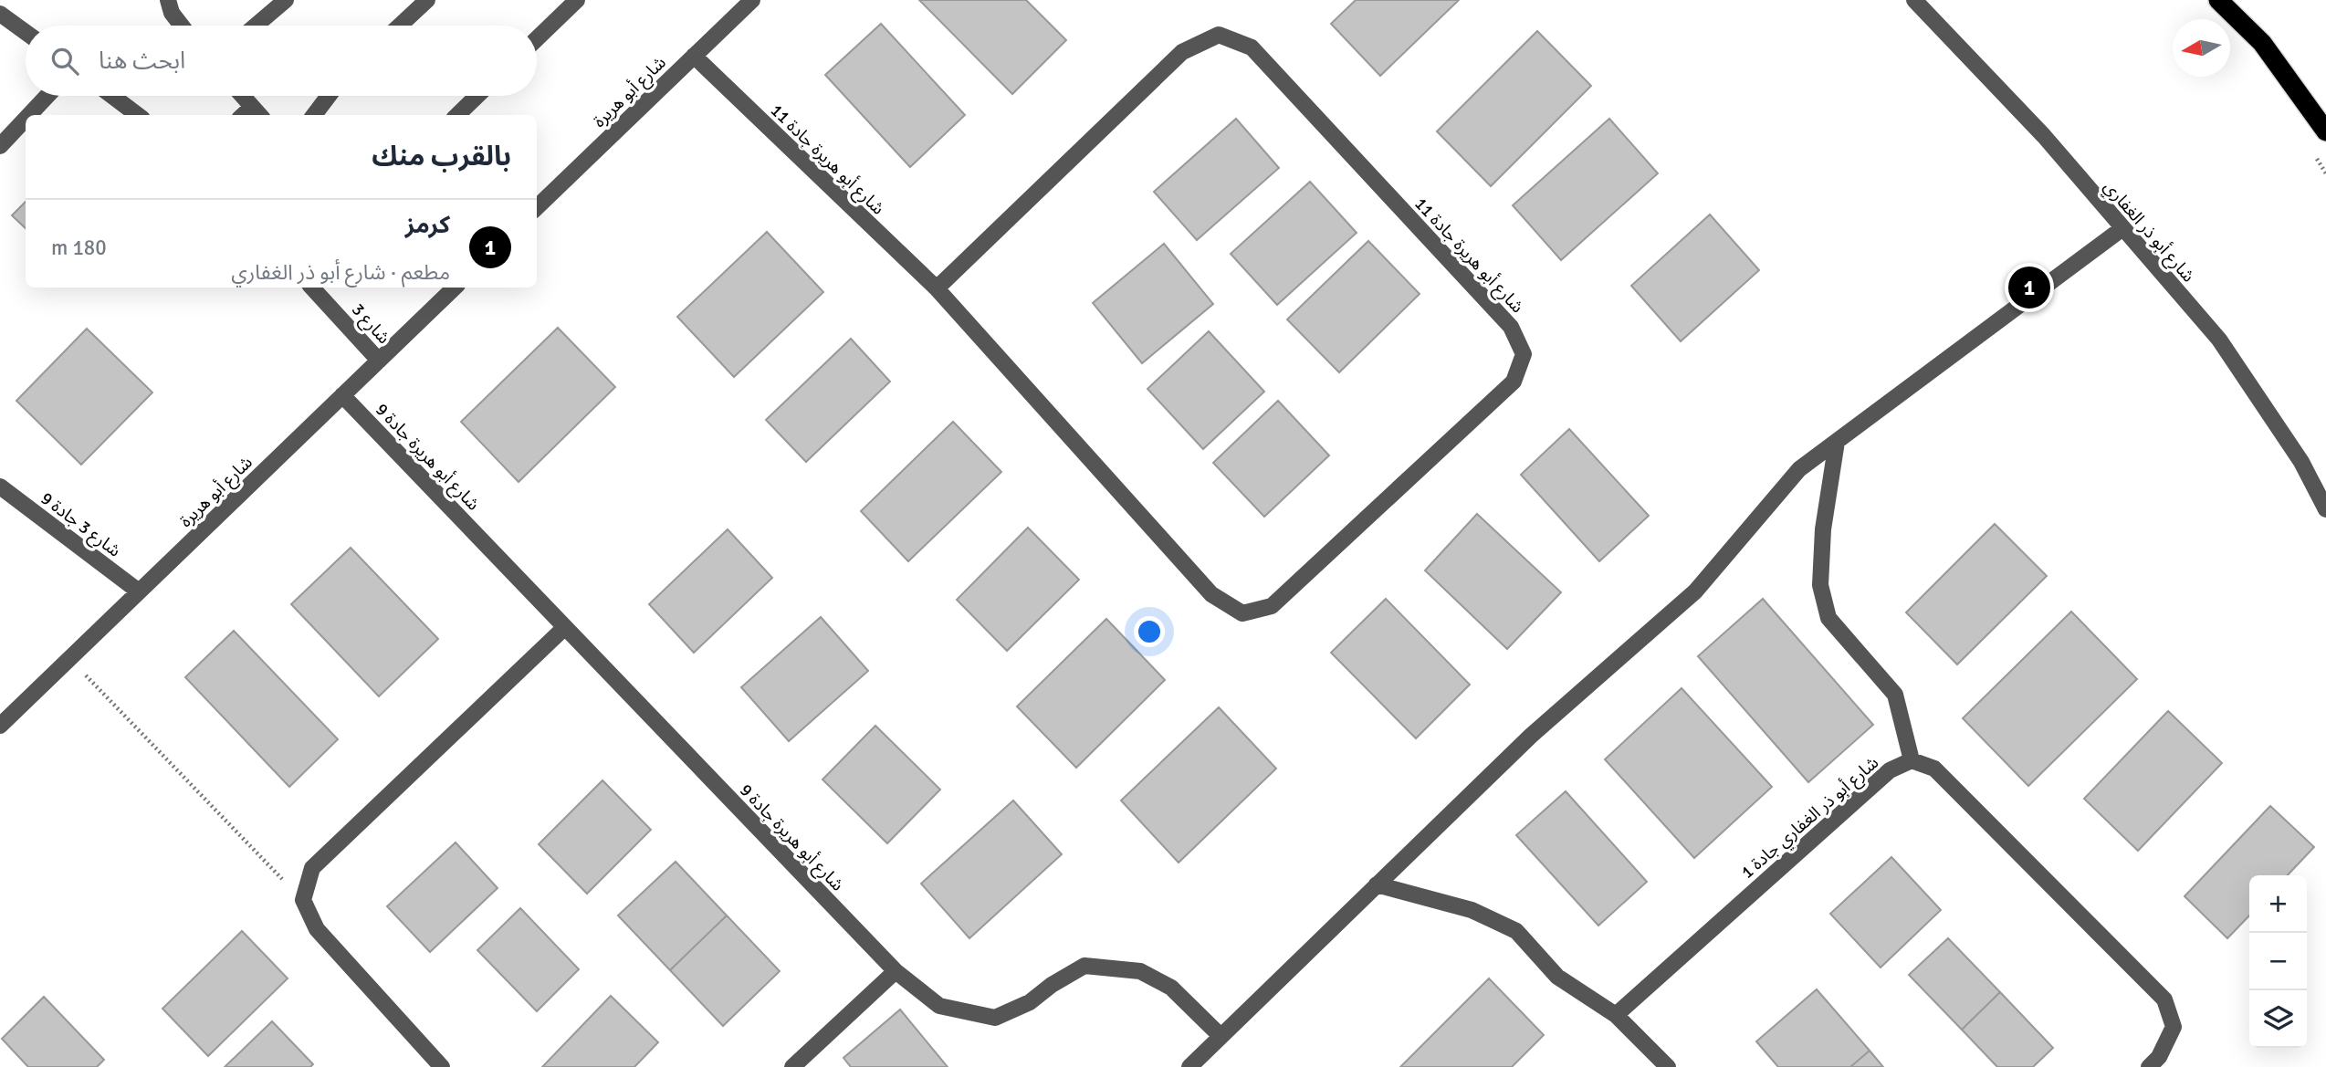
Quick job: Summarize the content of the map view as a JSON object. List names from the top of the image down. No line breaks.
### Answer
{"streets":{"street":["شارع أبو هريرة","شارع أبو هريرة جادة 11","شارع أبو ذر الغفاري","شارع 3","شارع أبو هريرة جادة 9","شارع 3 جادة 9","شارع أبو ذر الغفاري جادة 1"]},"crossings":[["شارع أبو هريرة","شارع أبو هريرة جادة 11"],["شارع أبو هريرة","شارع 3"],["شارع أبو هريرة","شارع أبو هريرة جادة 9"],["شارع أبو هريرة","شارع 3 جادة 9"]],"north":"left","page":{"search":"ابحث هنا","heading":"بالقرب منك","list":[{"mark":"1","name":"كرمز","note":"مطعم · شارع أبو ذر الغفاري","value":"180 m"}],"pins":"1","map_buttons":["+","−"]}}
